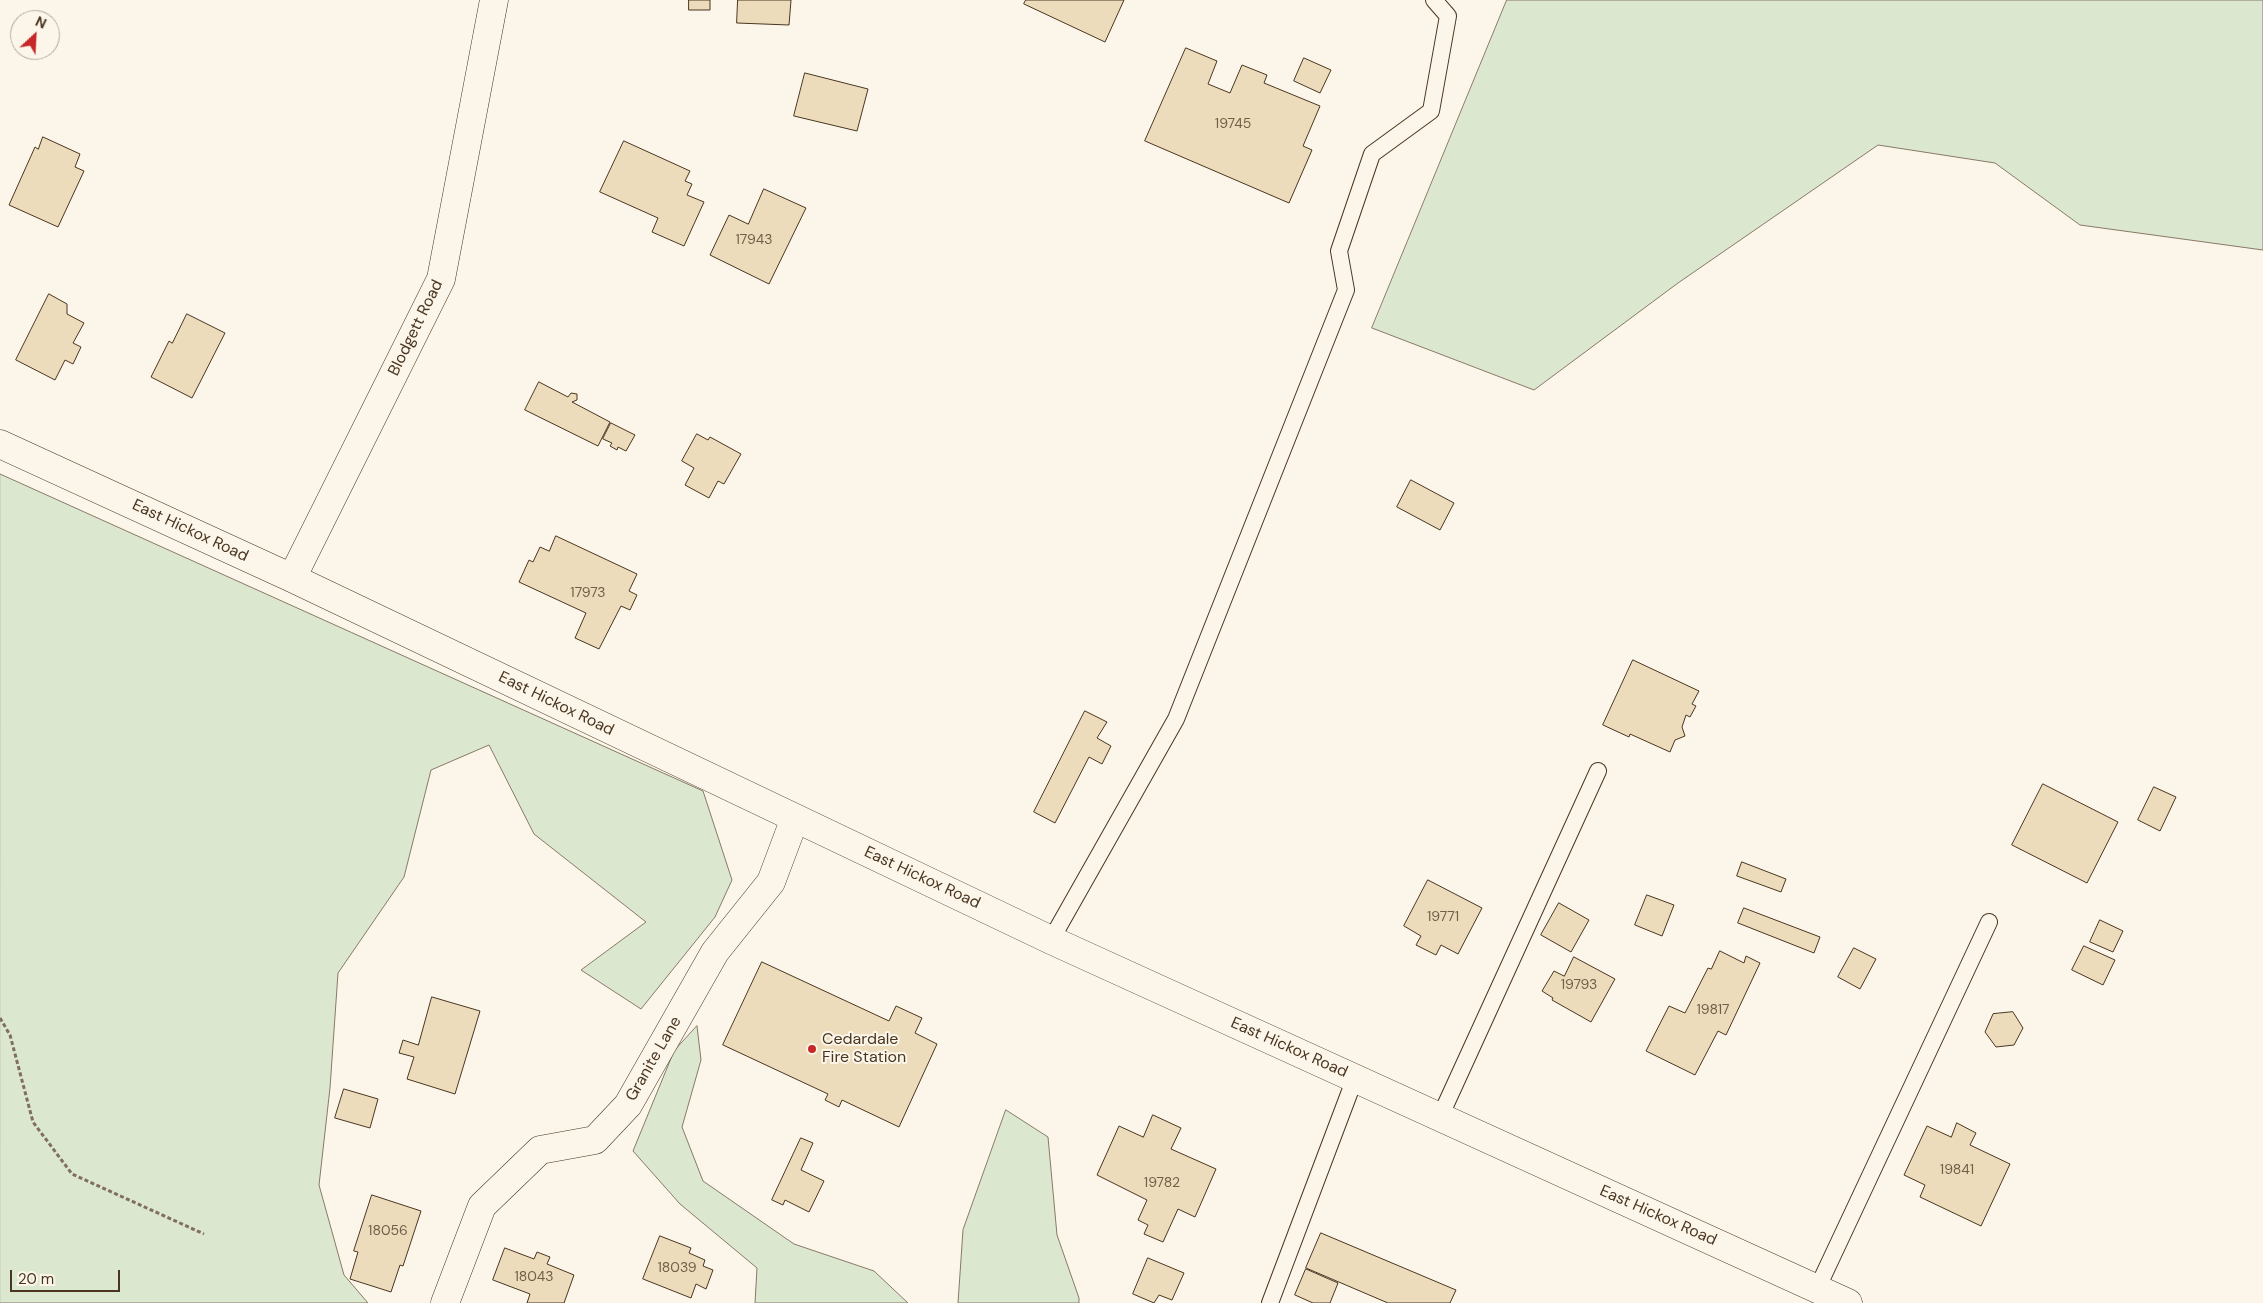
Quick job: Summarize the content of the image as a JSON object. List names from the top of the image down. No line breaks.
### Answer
{"streets":{"street":["Blodgett Road","East Hickox Road","Granite Lane"]},"crossings":[["Blodgett Road","East Hickox Road"],["East Hickox Road","Granite Lane"]],"places":["Cedardale Fire Station"],"house_numbers":["19745","17943","17973","19771","19793","19817","19841","19782","18056","18039","18043"],"scale_bar":"20 m","north":"top right"}
